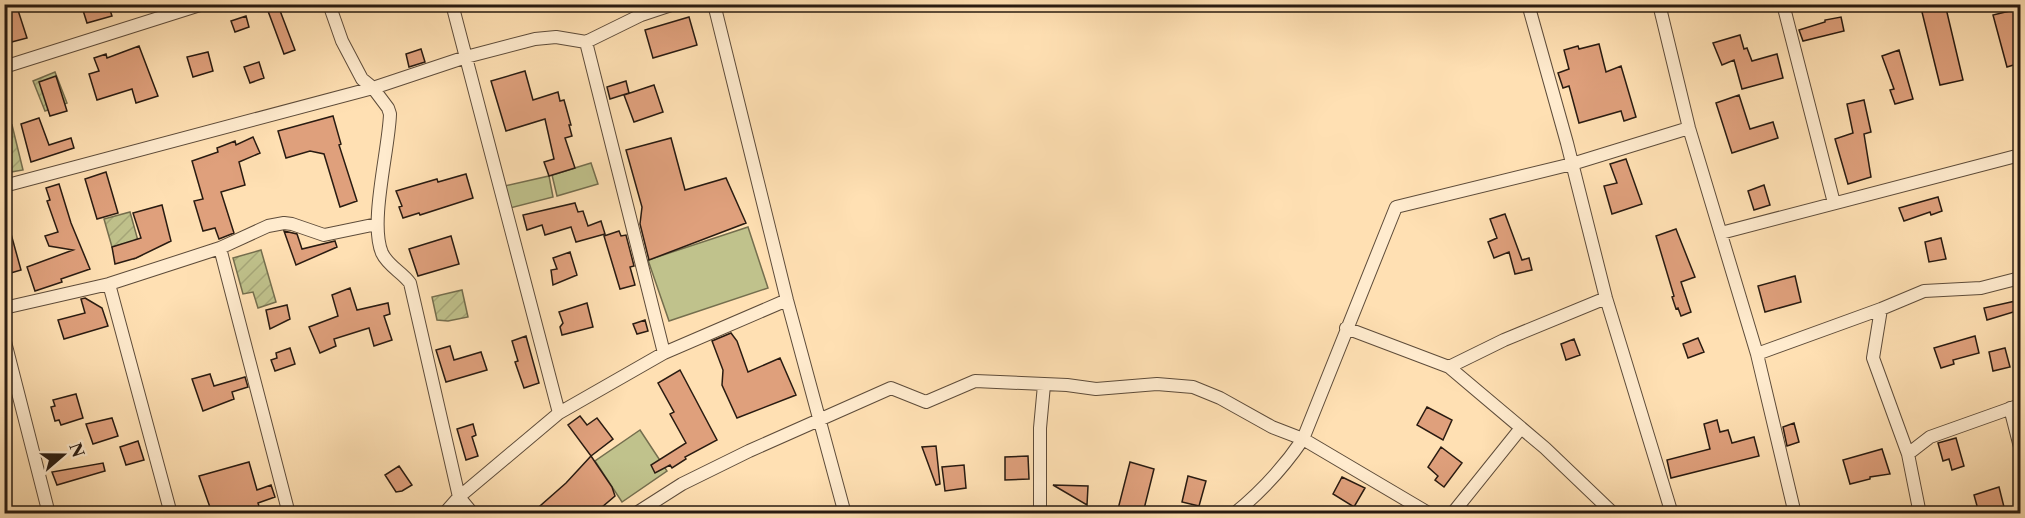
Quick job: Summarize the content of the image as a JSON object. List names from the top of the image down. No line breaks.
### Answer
{"north":"right"}
